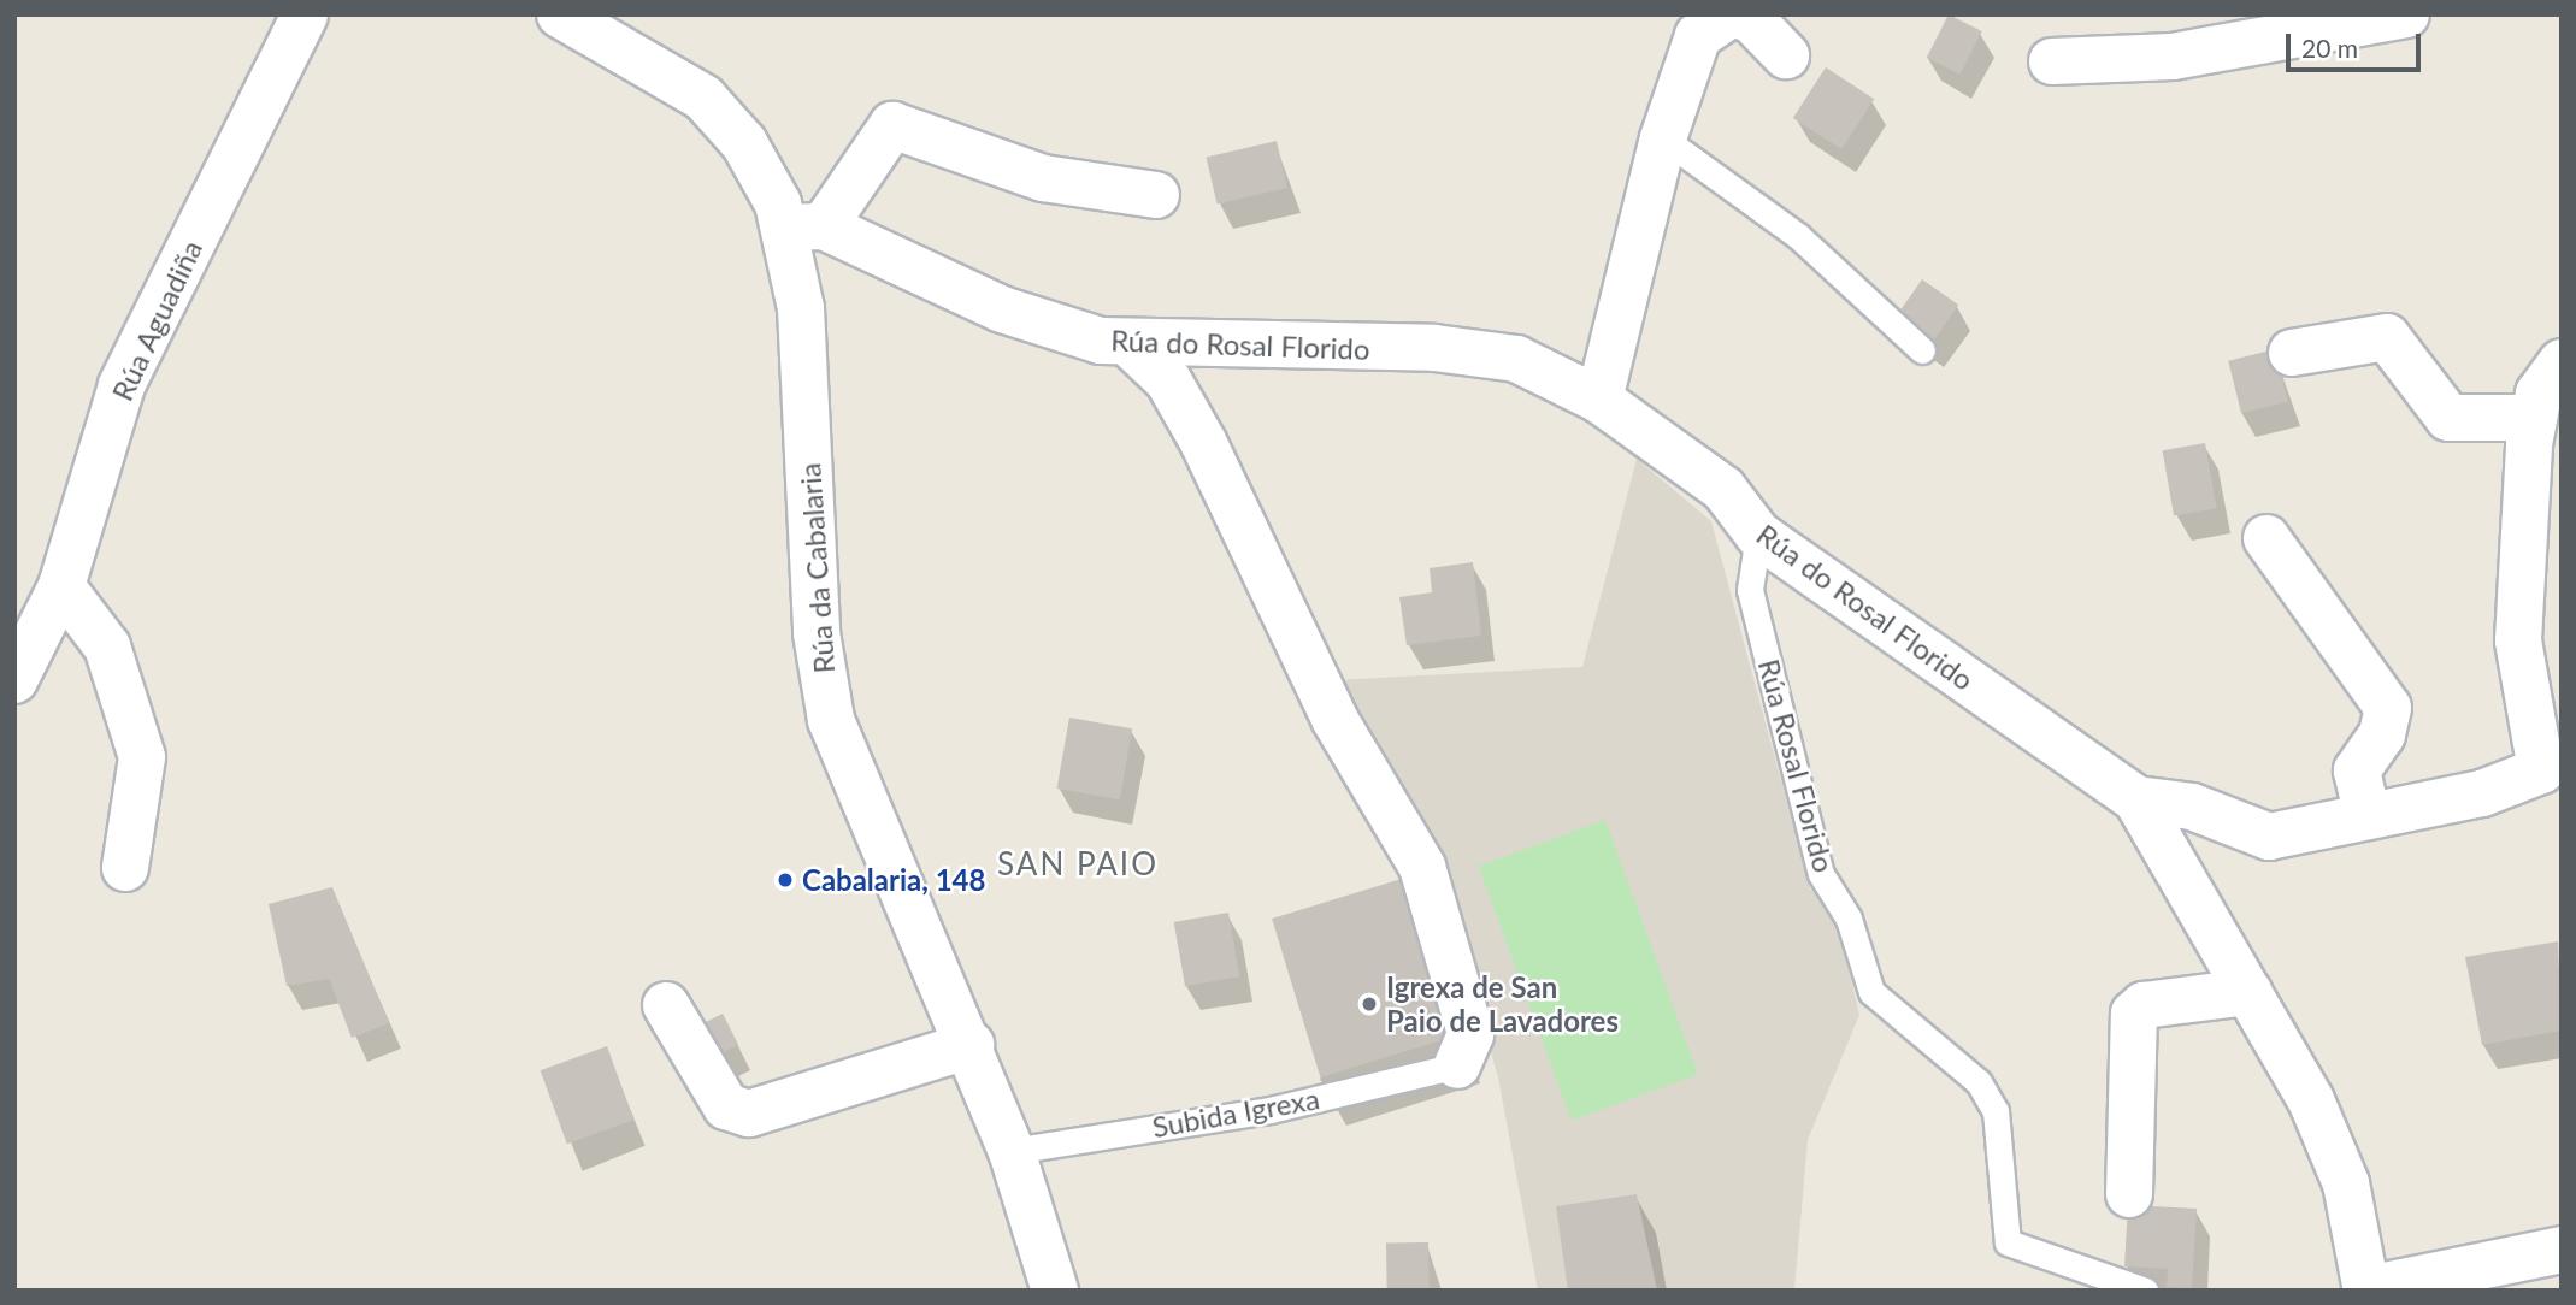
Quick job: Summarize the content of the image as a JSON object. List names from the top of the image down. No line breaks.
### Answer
{"streets":{"street":["Rúa Aguadiña","Rúa do Rosal Florido","Rúa da Cabalaria"],"lane":["Rúa Rosal Florido","Subida Igrexa"]},"crossings":[["Rúa do Rosal Florido","Rúa da Cabalaria"],["Rúa do Rosal Florido","Rúa Rosal Florido"],["Rúa da Cabalaria","Subida Igrexa"]],"districts":["SAN PAIO"],"places":["Cabalaria, 148","Igrexa de San Paio de Lavadores"],"scale_bar":"20 m"}
